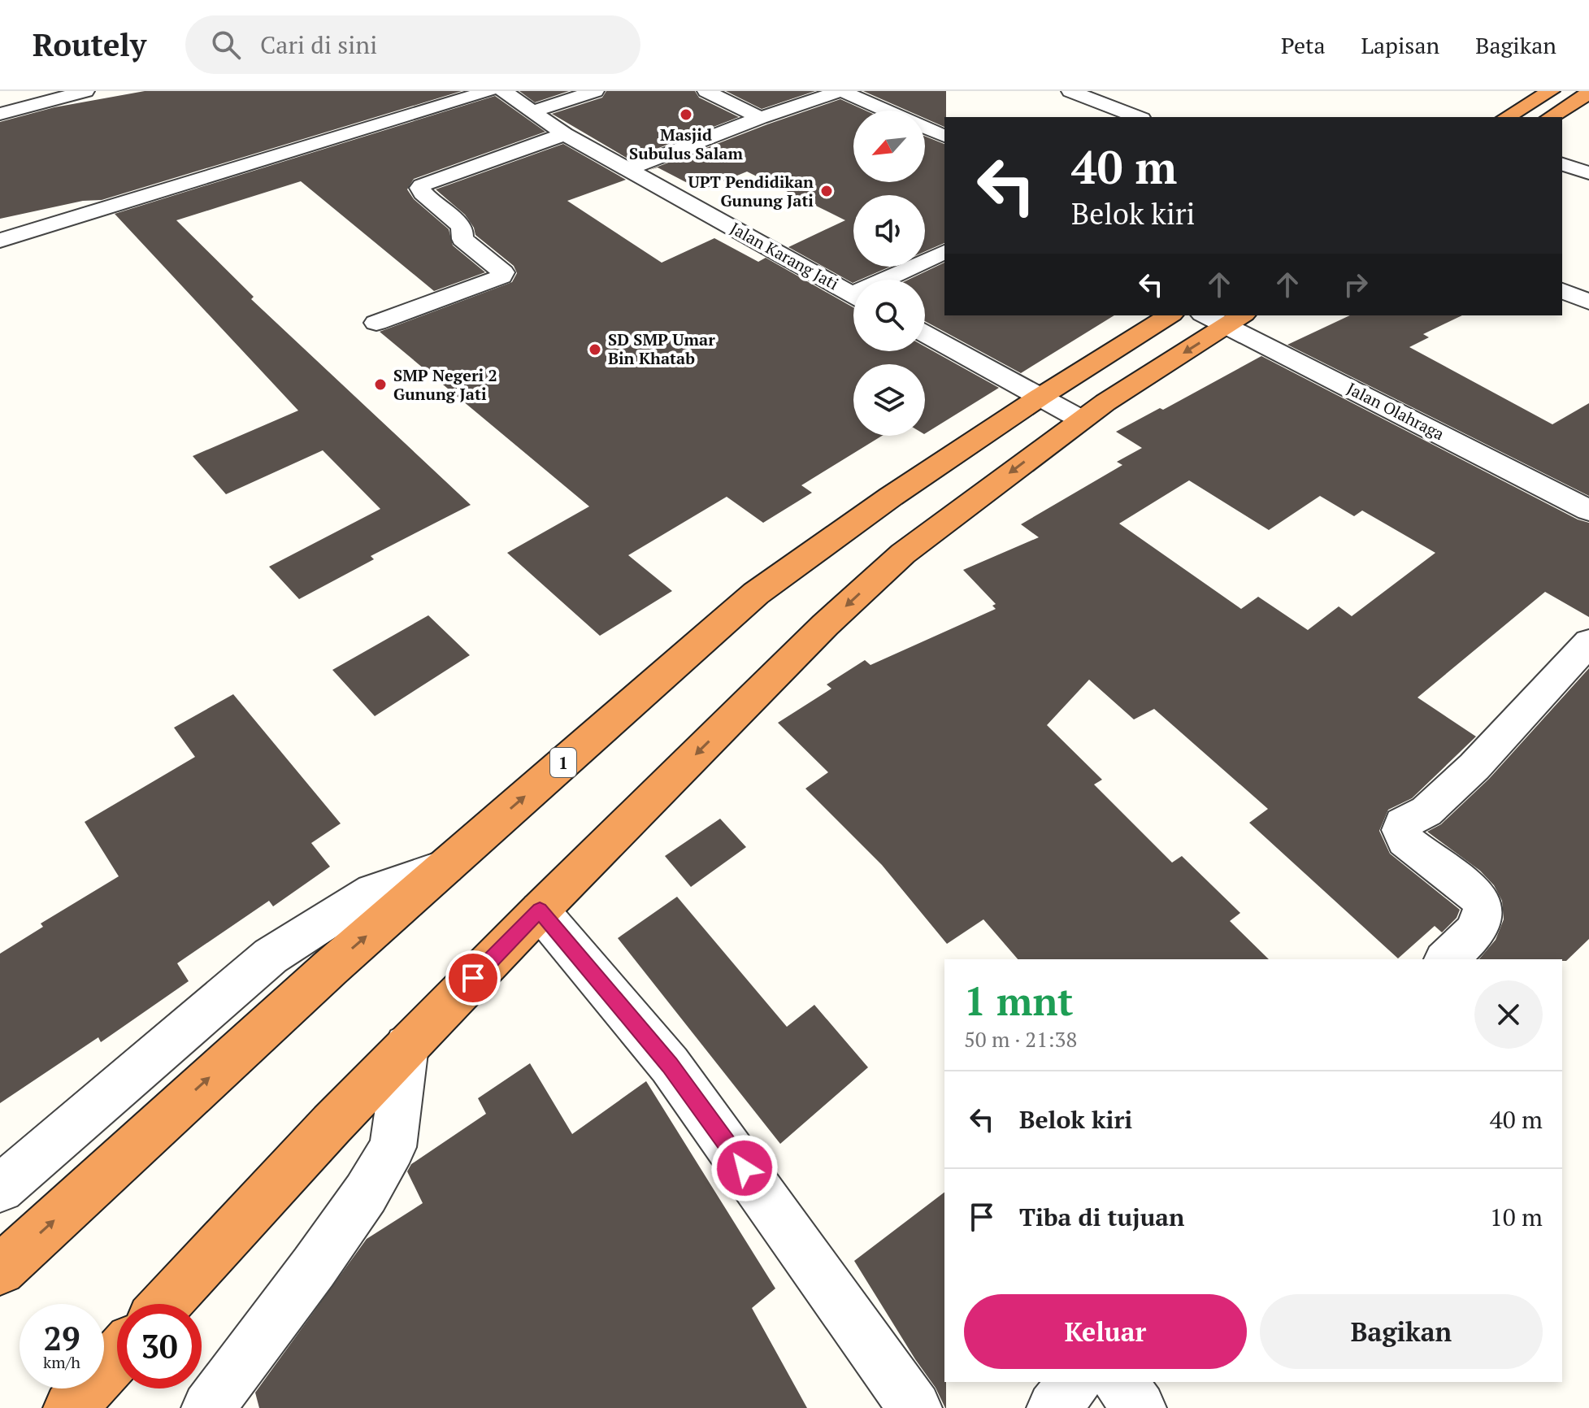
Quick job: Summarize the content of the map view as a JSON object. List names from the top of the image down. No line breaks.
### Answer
{"streets":{"highway":["1"],"street":["Jalan Karang Jati","Jalan Olahraga"]},"places":["Masjid Subulus Salam","UPT Pendidikan Gunung Jati","SD SMP Umar Bin Khatab","SMP Negeri 2 Gunung Jati"],"north":"bottom left","page":{"header":"Routely","search":"Cari di sini","nav":["Peta","Lapisan","Bagikan"],"turn":["40 m","Belok kiri"],"heading":["1 mnt","50 m · 21:38"],"list":[{"name":"Belok kiri","value":"40 m"},{"name":"Tiba di tujuan","value":"10 m"}],"buttons":["Keluar","Bagikan"],"speed":"29 km/h","limit":"30"}}
